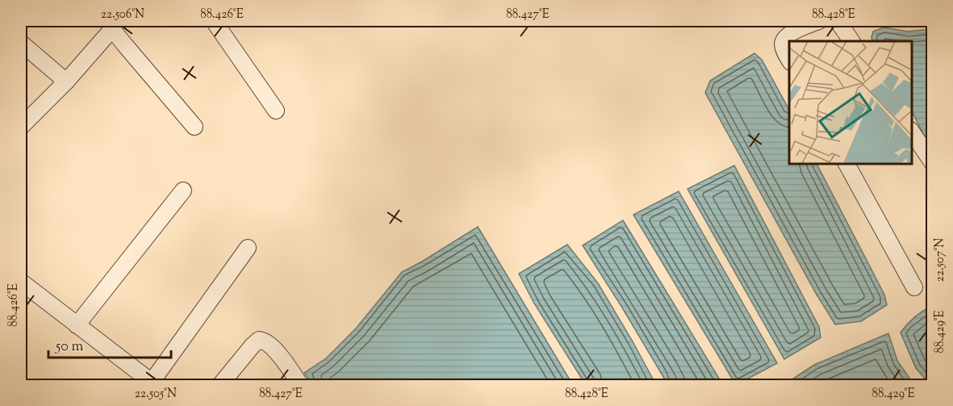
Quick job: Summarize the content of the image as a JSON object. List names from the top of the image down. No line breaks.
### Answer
{"scale_bar":"50 m","coordinates":["22.506°N","88.426°E","88.427°E","88.428°E","22.507°N","88.429°E","22.505°N"]}
